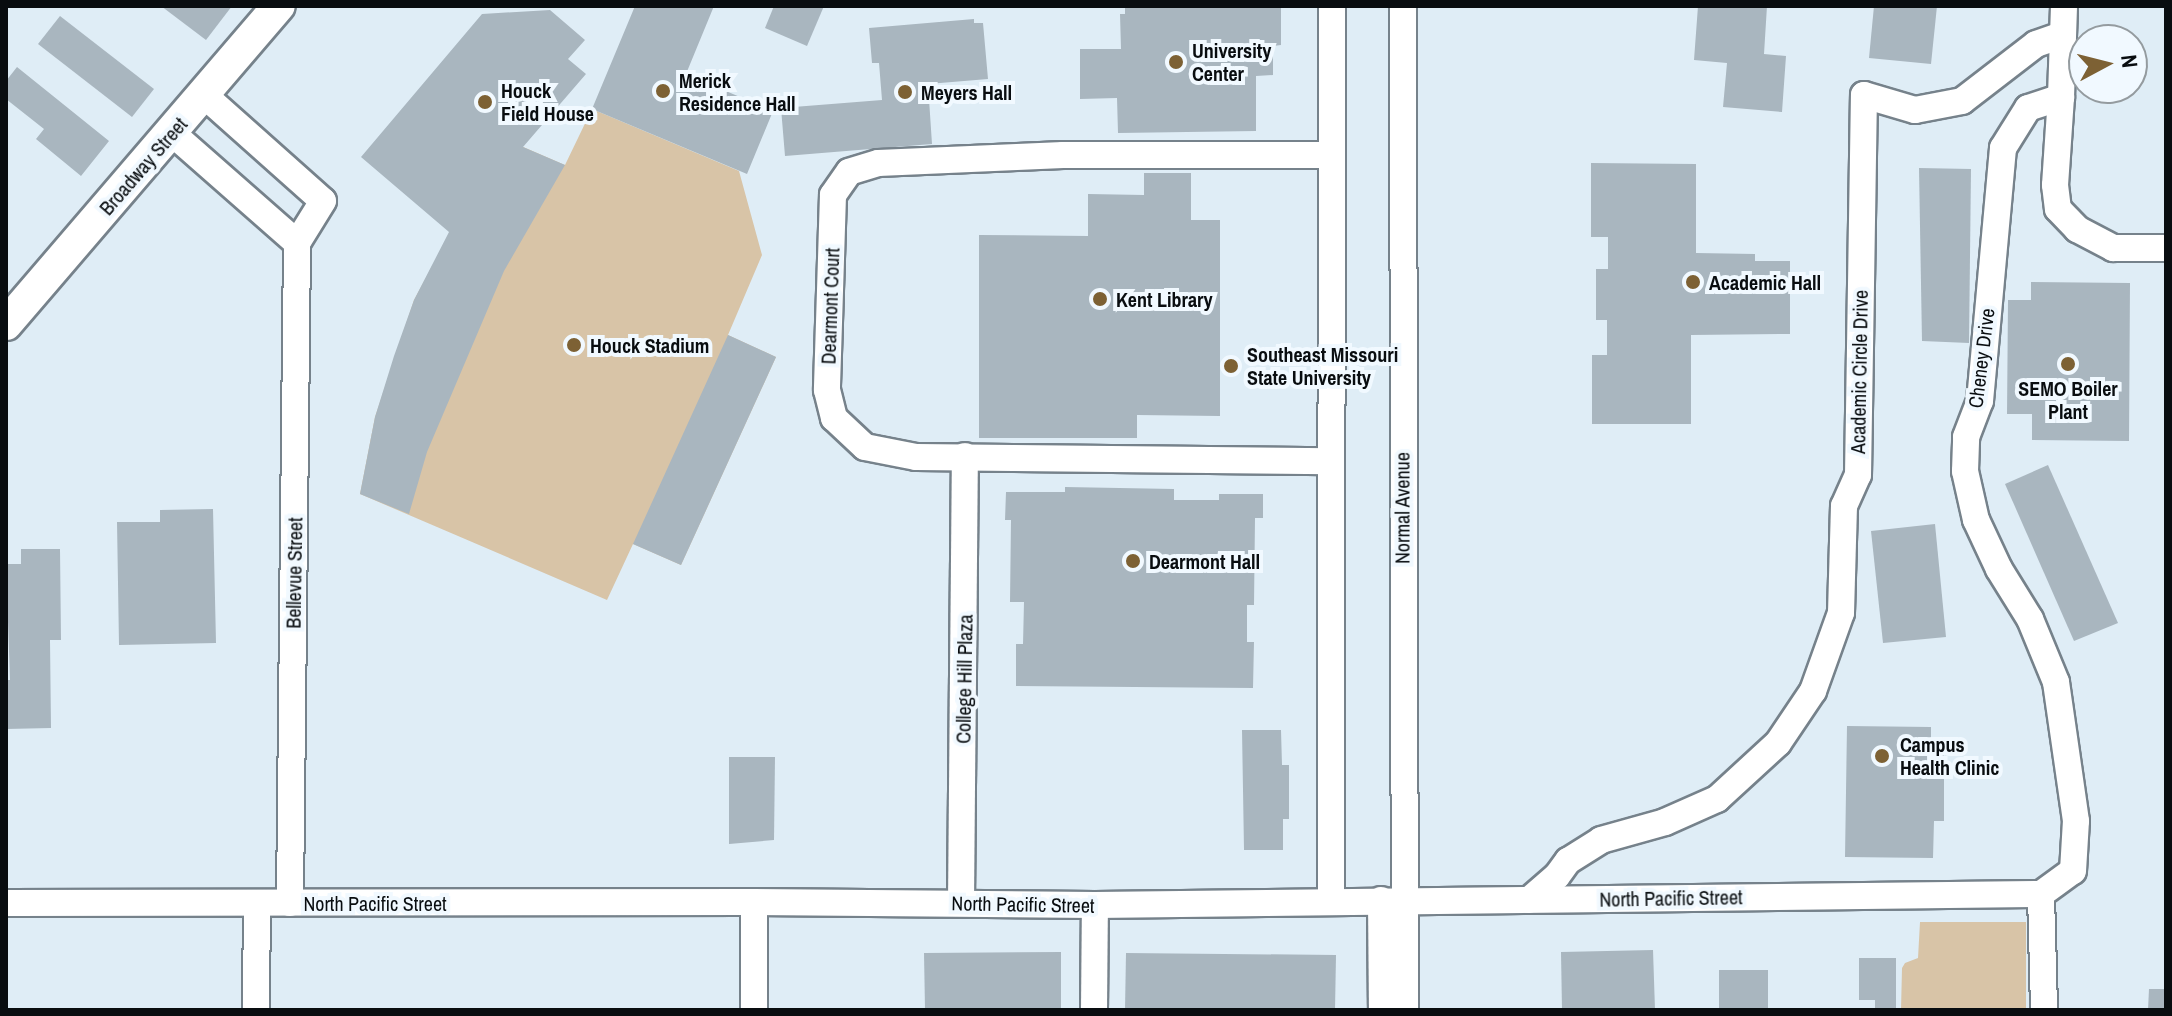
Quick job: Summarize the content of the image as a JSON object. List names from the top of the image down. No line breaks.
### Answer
{"streets":{"main road":["Broadway Street"],"street":["Dearmont Court","Cheney Drive","Academic Circle Drive","Normal Avenue","Bellevue Street","College Hill Plaza","North Pacific Street"]},"crossings":[["Dearmont Court","College Hill Plaza"],["Cheney Drive","North Pacific Street"],["Academic Circle Drive","North Pacific Street"],["Normal Avenue","North Pacific Street"],["Bellevue Street","North Pacific Street"],["College Hill Plaza","North Pacific Street"]],"places":["University Center","Merick Residence Hall","Meyers Hall","Houck Field House","Academic Hall","Kent Library","Houck Stadium","SEMO Boiler Plant","Southeast Missouri State University","Dearmont Hall","Campus Health Clinic"],"north":"right"}
